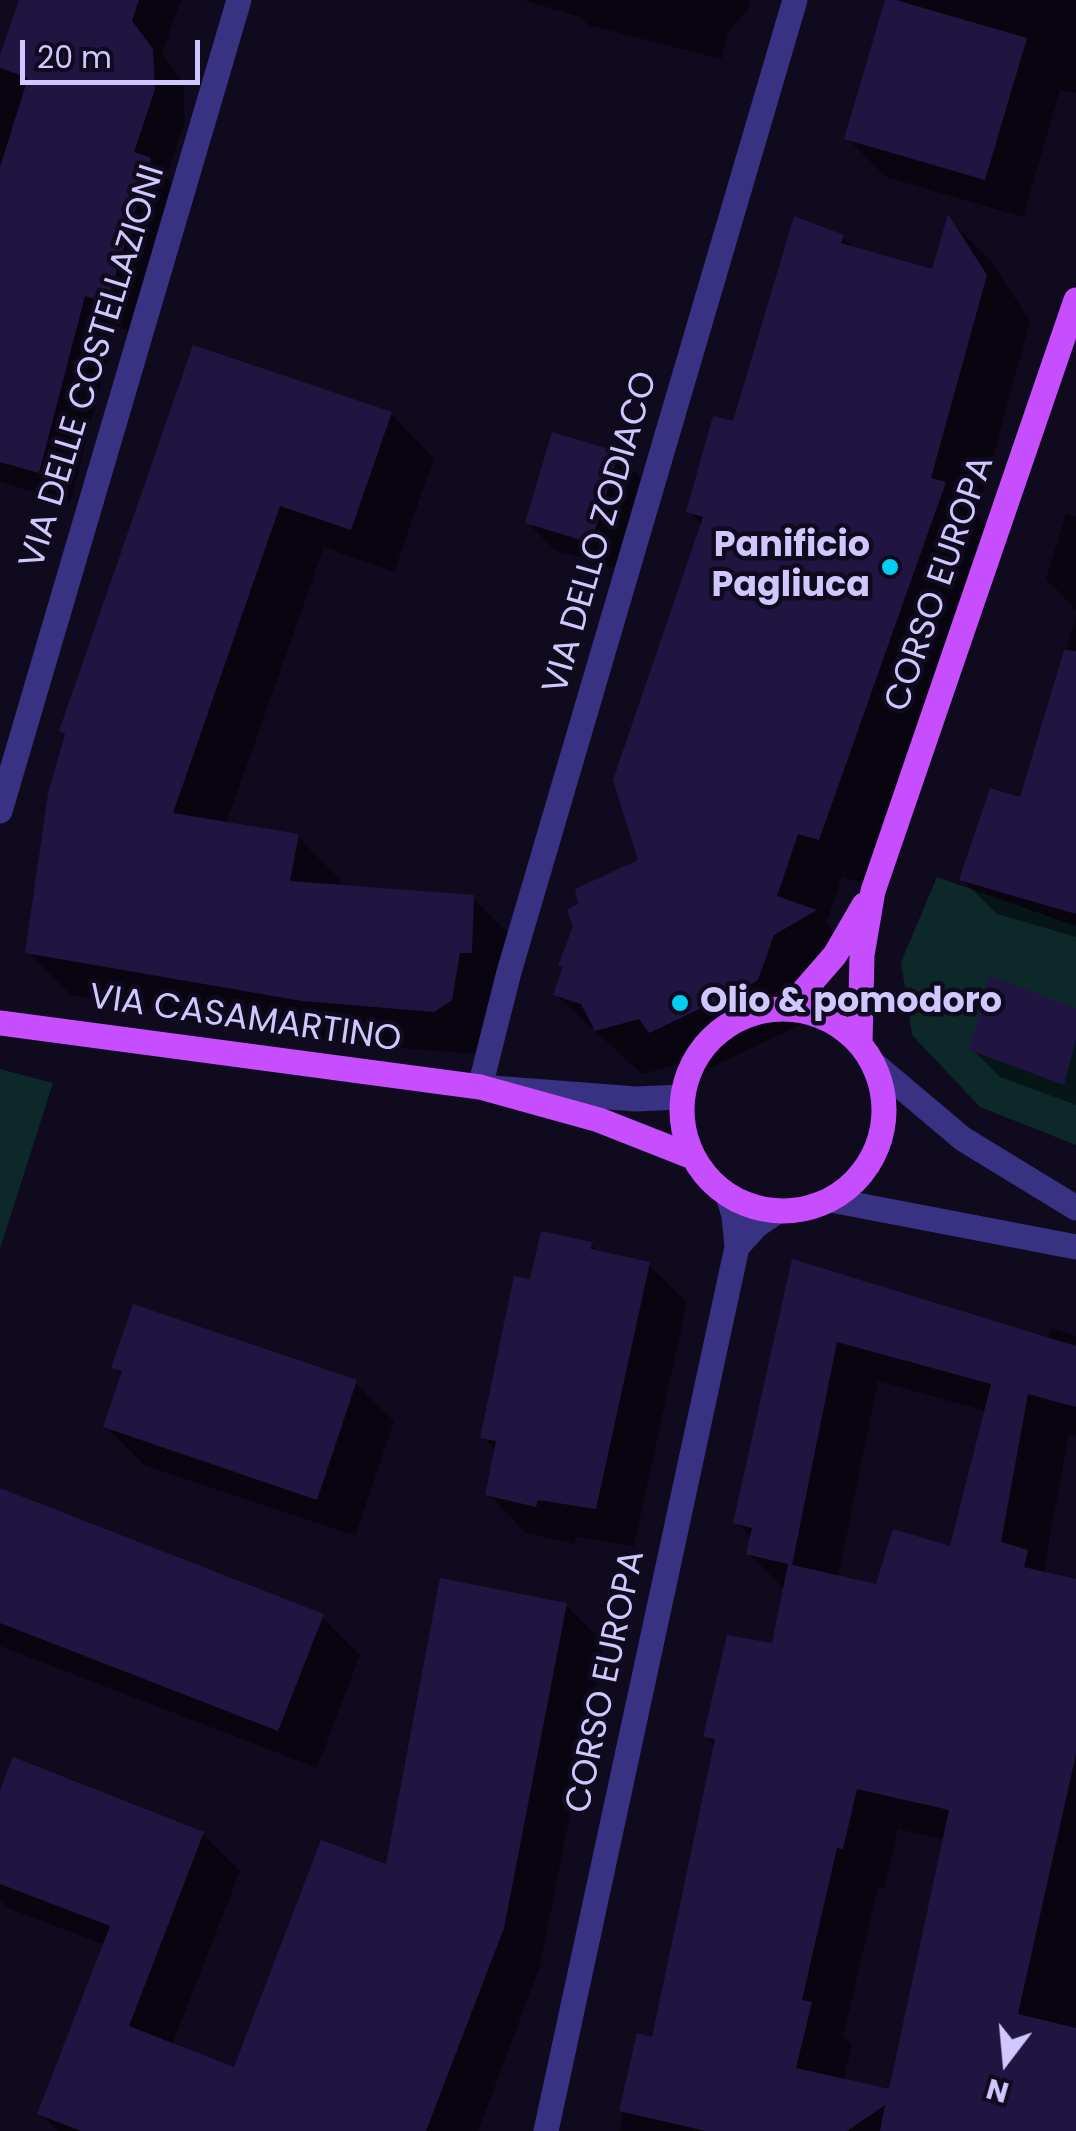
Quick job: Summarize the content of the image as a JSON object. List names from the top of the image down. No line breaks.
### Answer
{"streets":{"main road":["CORSO EUROPA","VIA CASAMARTINO"],"street":["VIA DELLE COSTELLAZIONI","VIA DELLO ZODIACO"]},"crossings":[["VIA DELLO ZODIACO","VIA CASAMARTINO"],["CORSO EUROPA","VIA CASAMARTINO"]],"places":["Panificio Pagliuca","Olio & pomodoro"],"scale_bar":"20 m","north":"bottom"}
